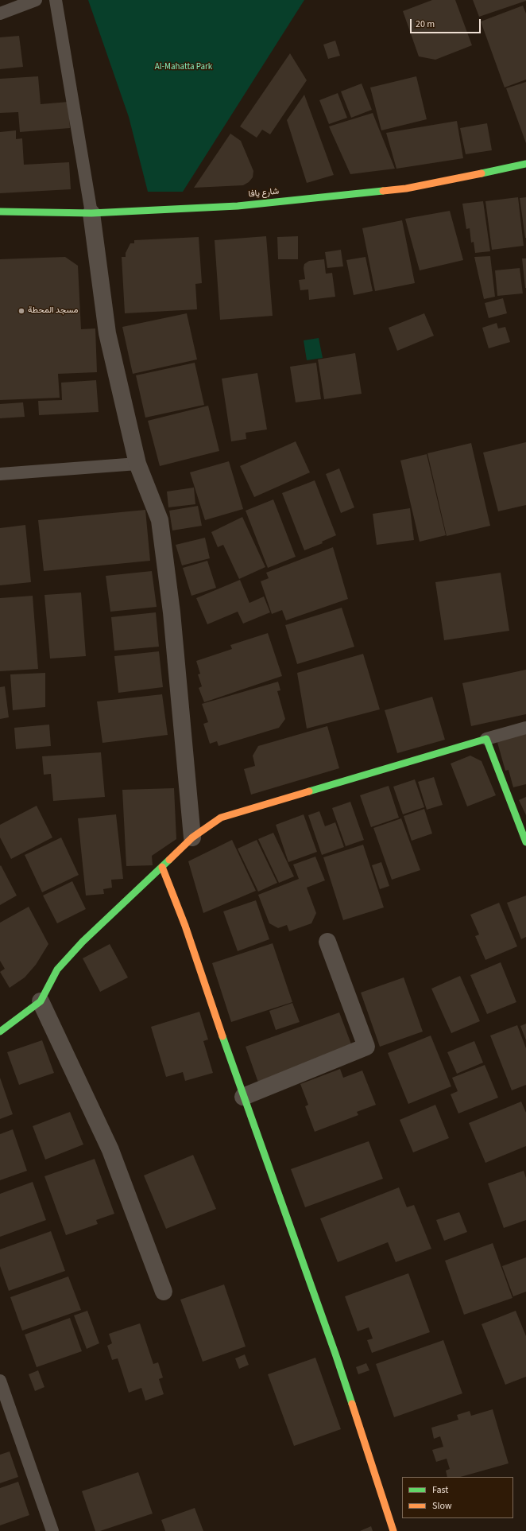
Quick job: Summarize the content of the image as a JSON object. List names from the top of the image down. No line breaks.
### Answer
{"streets":{"street":["شارع يافا"]},"parks":["Al-Mahatta Park"],"places":["مسجد المحطة"],"legend":["Fast","Slow"],"scale_bar":"20 m"}
